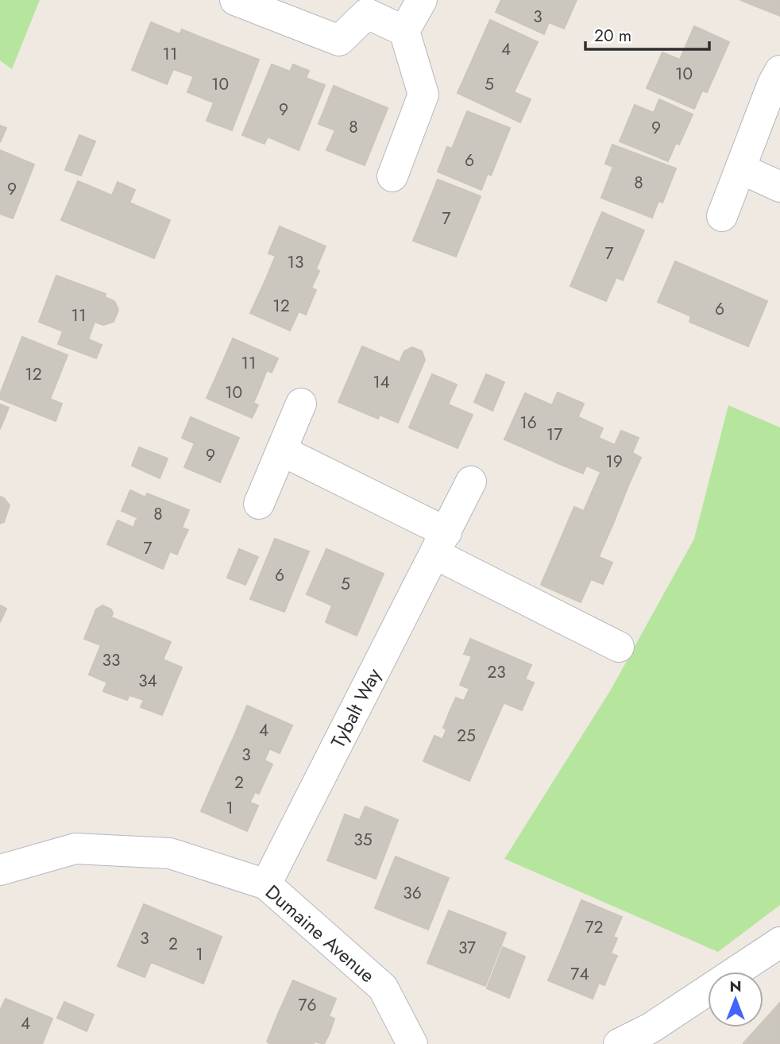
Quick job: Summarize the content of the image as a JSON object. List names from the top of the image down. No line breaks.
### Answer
{"streets":{"street":["Tybalt Way","Dumaine Avenue"]},"crossings":[["Tybalt Way","Dumaine Avenue"]],"house_numbers":["3","4","11","10","10","5","9","8","9","6","8","9","7","7","13","12","6","11","11","12","14","10","16","17","9","19","8","7","6","5","33","23","34","4","25","3","2","1","35","36","72","3","2","37","1","74","76","4"],"scale_bar":"20 m","north":"top"}
